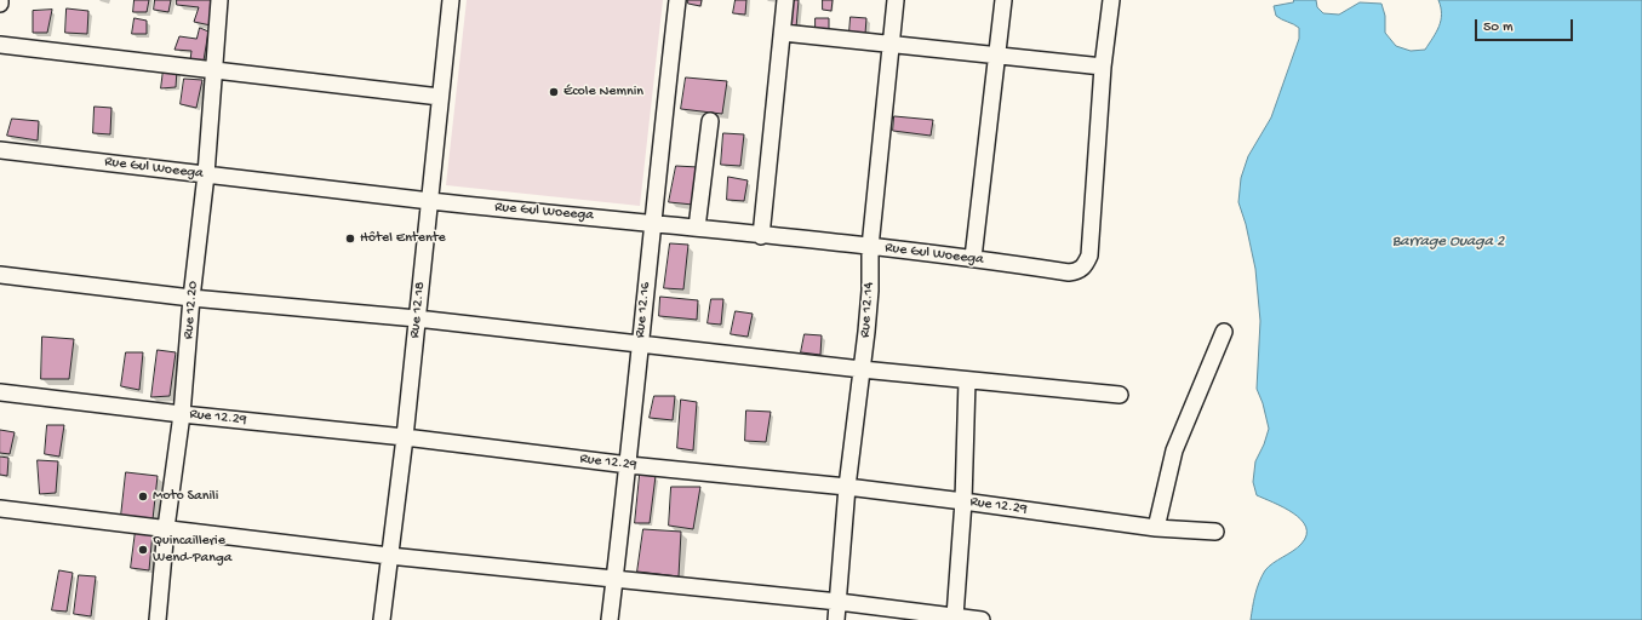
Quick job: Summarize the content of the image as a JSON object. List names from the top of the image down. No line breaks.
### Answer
{"streets":{"street":["Rue Gul Woeega","Rue 12.20","Rue 12.18","Rue 12.16","Rue 12.14","Rue 12.29"]},"crossings":[["Rue Gul Woeega","Rue 12.20"],["Rue Gul Woeega","Rue 12.18"],["Rue Gul Woeega","Rue 12.16"],["Rue Gul Woeega","Rue 12.14"],["Rue 12.20","Rue 12.29"],["Rue 12.18","Rue 12.29"],["Rue 12.16","Rue 12.29"],["Rue 12.14","Rue 12.29"]],"water":["Barrage Ouaga 2"],"places":["École Nemnin","Hôtel Entente","Moto Sanili","Quincaillerie Wend-Panga"],"scale_bar":"50 m"}
